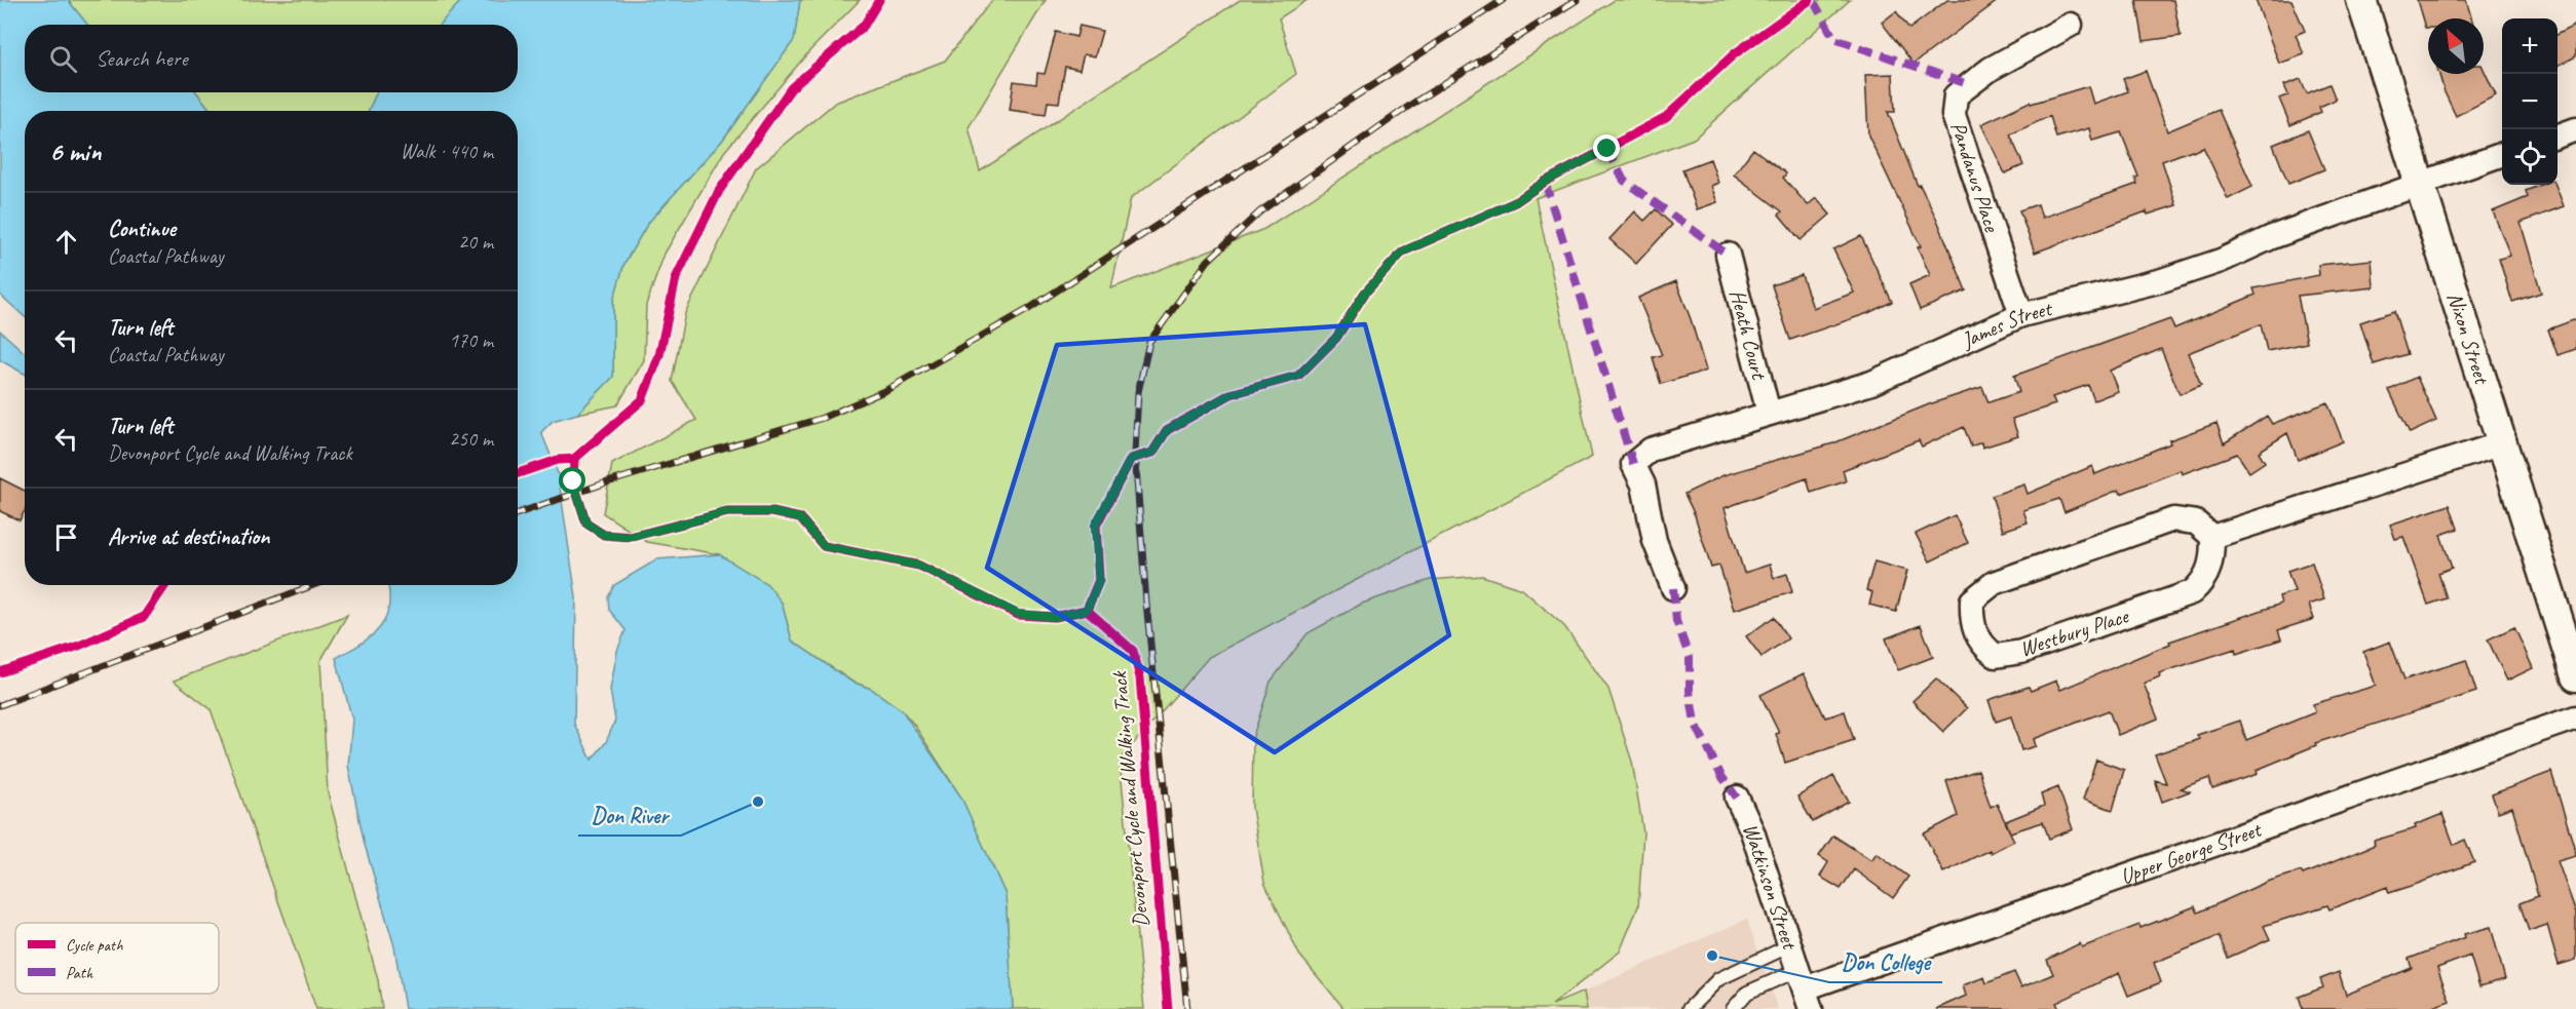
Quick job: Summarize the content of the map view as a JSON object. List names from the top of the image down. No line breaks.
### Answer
{"streets":{"street":["Pandanus Place","James Street","Heath Court","Nixon Street","Westbury Place","Upper George Street","Watkinson Street"],"cycle path":["Devonport Cycle and Walking Track"]},"crossings":[["Pandanus Place","James Street"],["James Street","Heath Court"],["James Street","Nixon Street"],["Upper George Street","Watkinson Street"]],"places":["Don River","Don College"],"legend":["Cycle path","Path"],"north":"top left","page":{"map_buttons":["+","−"],"search":"Search here","heading":["6 min","Walk · 440 m"],"list":[["Continue","Coastal Pathway","20 m"],["Turn left","Coastal Pathway","170 m"],["Turn left","Devonport Cycle and Walking Track","250 m"],"Arrive at destination"]}}
